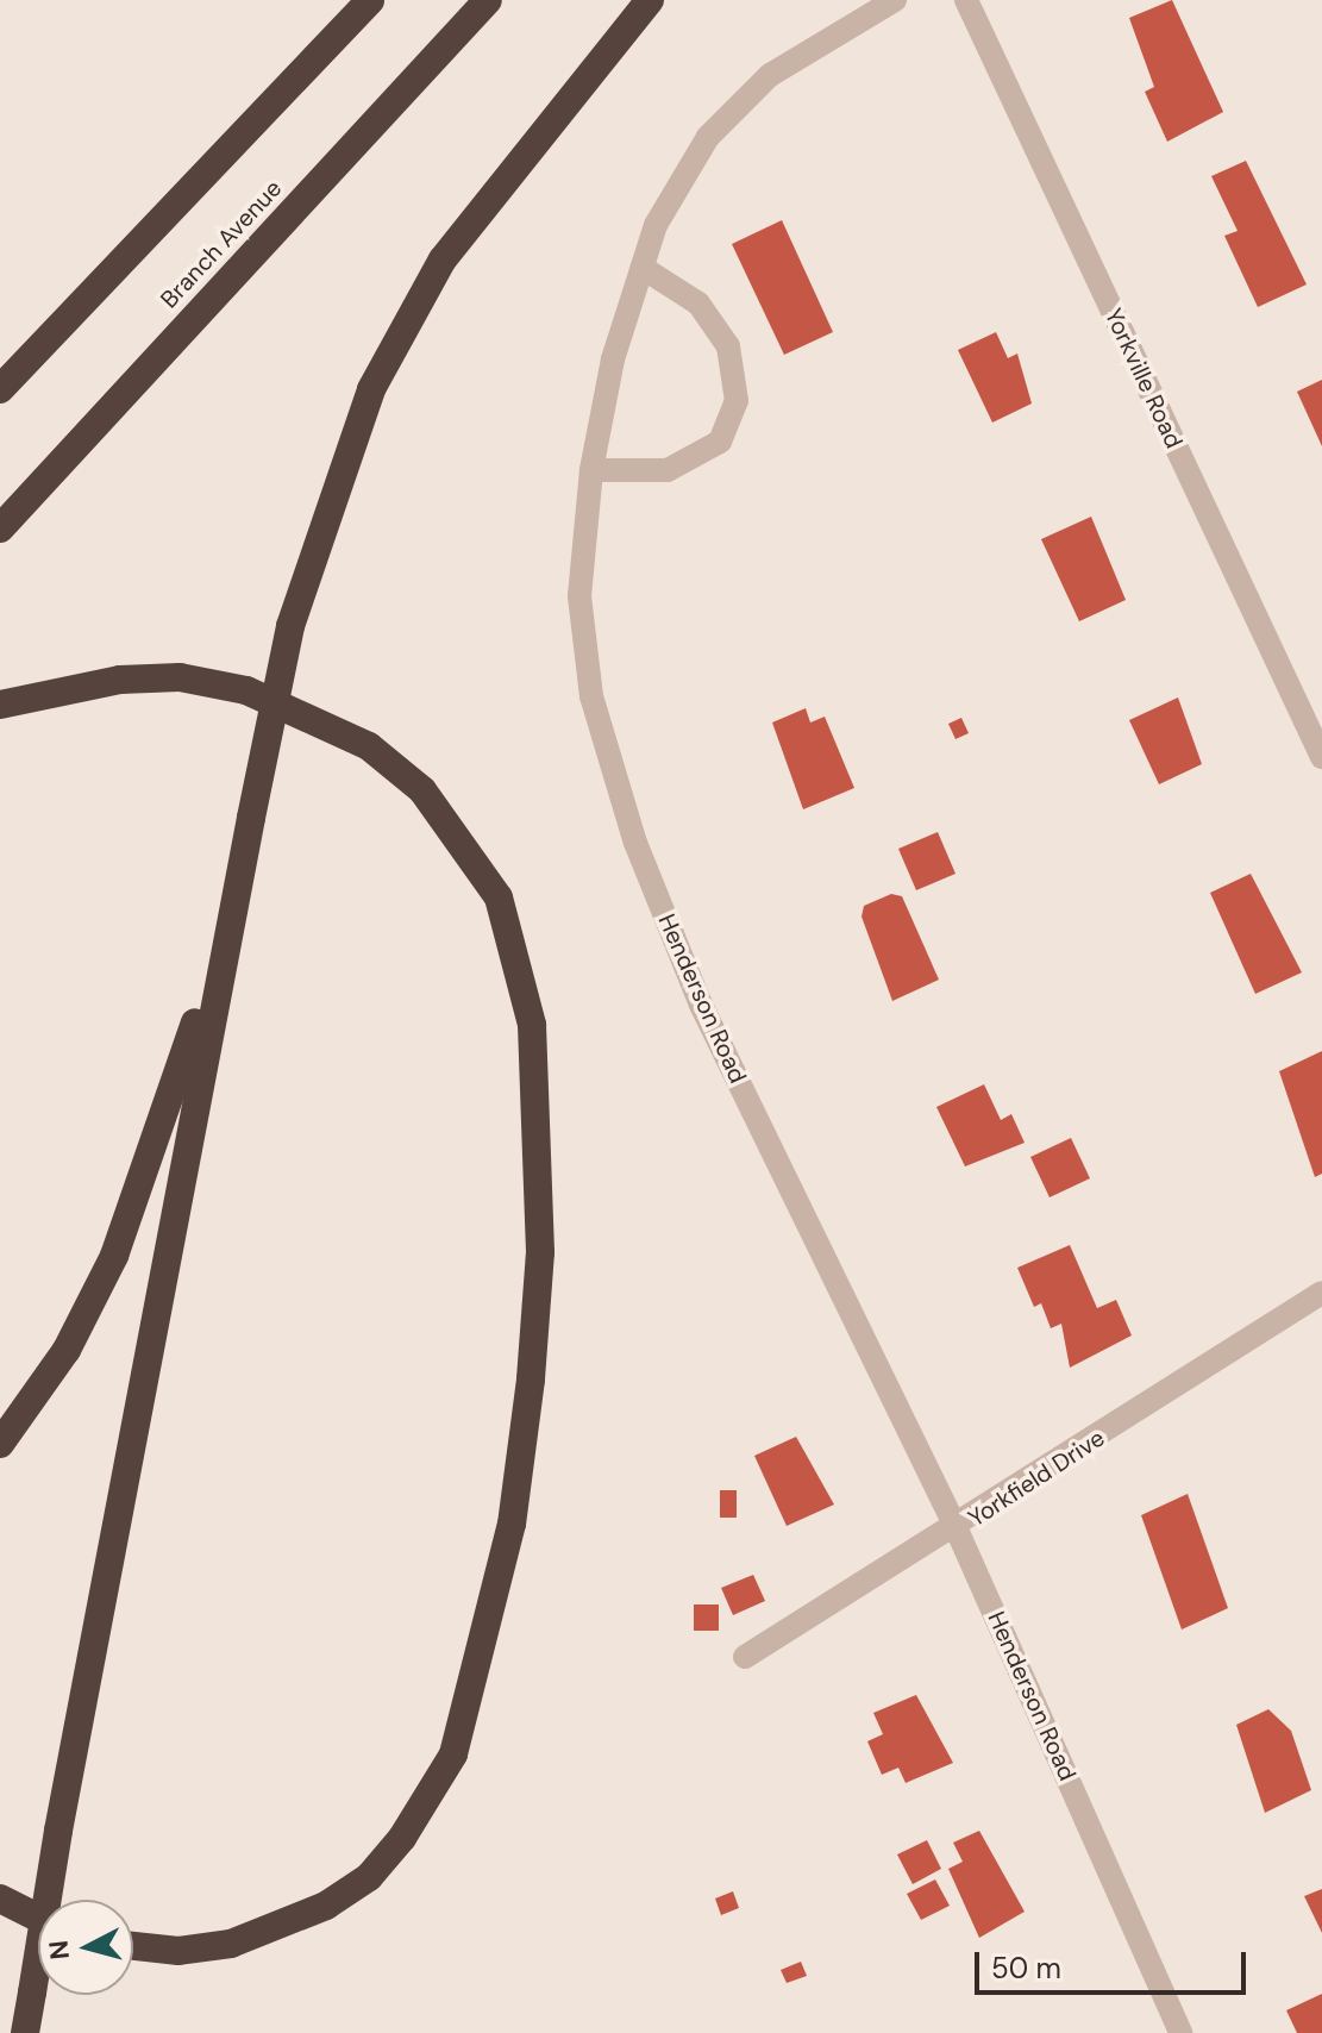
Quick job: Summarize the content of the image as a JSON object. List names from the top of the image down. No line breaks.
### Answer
{"streets":{"highway":["Branch Avenue"],"street":["Yorkville Road","Henderson Road","Yorkfield Drive"]},"crossings":[["Henderson Road","Yorkfield Drive"]],"scale_bar":"50 m","north":"left"}
